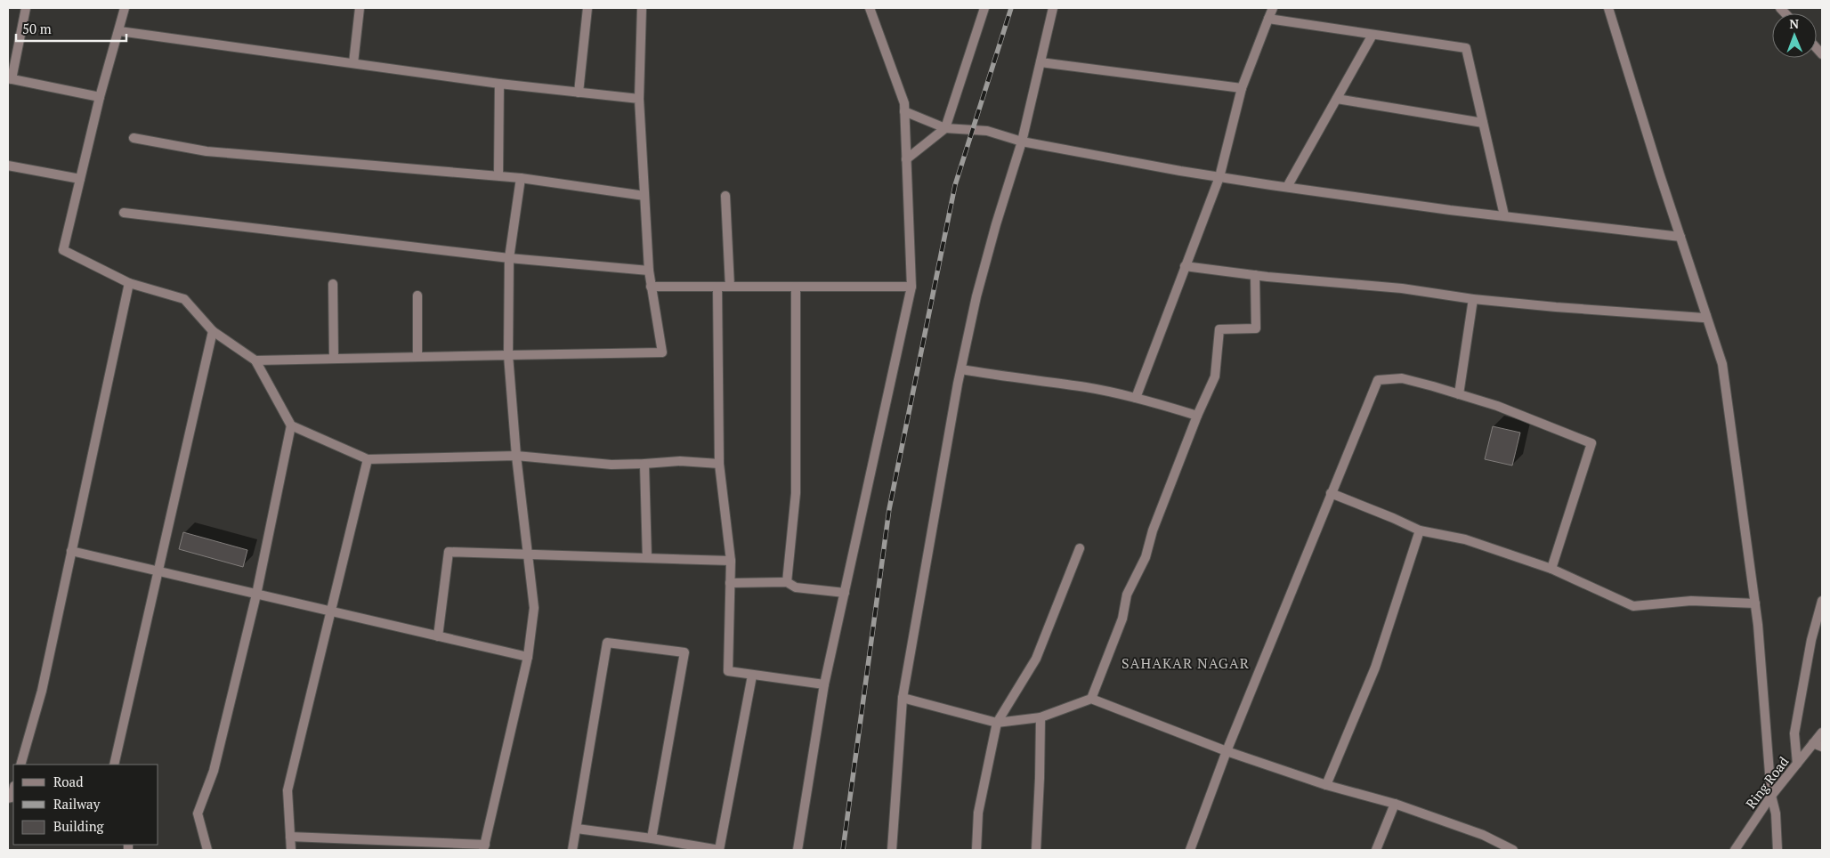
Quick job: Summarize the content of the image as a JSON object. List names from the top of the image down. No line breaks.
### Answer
{"streets":{"street":["Ring Road"]},"districts":["SAHAKAR NAGAR"],"legend":["Road","Railway","Building"],"scale_bar":"50 m","north":"top"}
